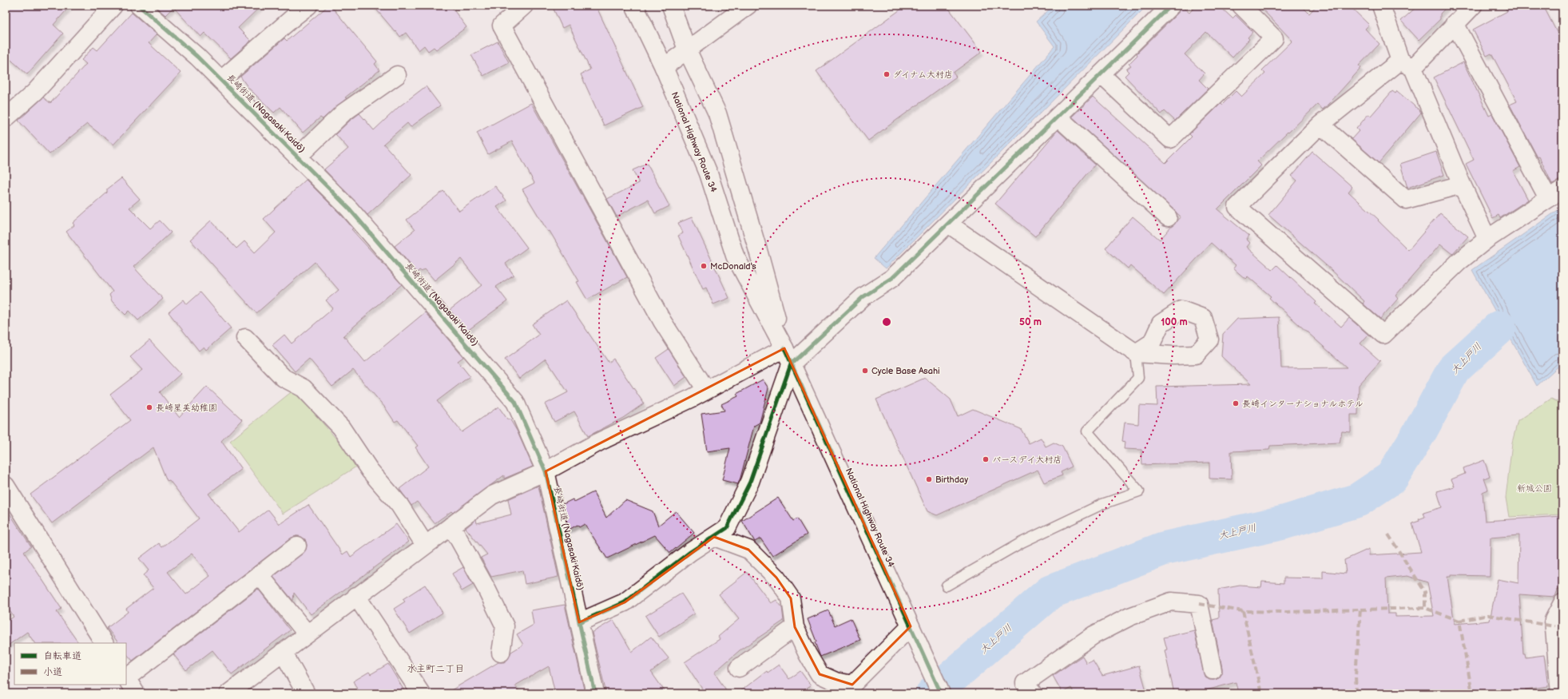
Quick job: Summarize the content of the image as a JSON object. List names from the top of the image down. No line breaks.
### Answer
{"streets":{"main road":["長崎街道 (Nagasaki Kaidō)","National Highway Route 34"]},"districts":["水主町二丁目"],"water":["大上戸川"],"parks":["新城公園"],"places":["ダイナム大村店","McDonald's","Cycle Base Asahi","長崎インターナショナルホテル","長崎星美幼稚園","バースデイ大村店","Birthday"],"legend":["自転車道","小道"],"rings":["50 m","100 m"]}
